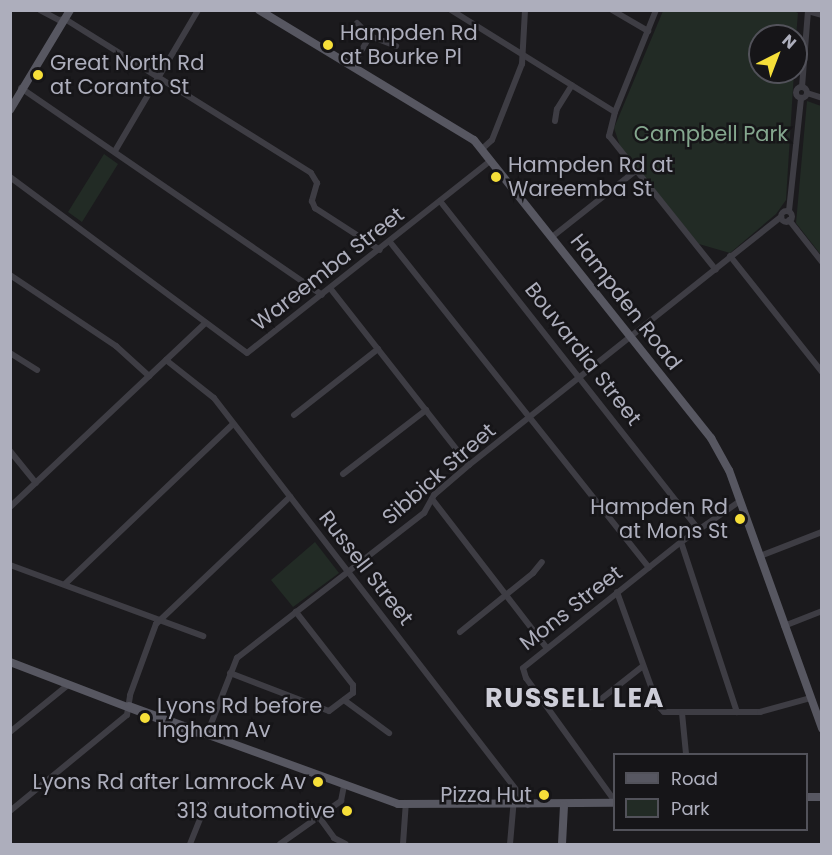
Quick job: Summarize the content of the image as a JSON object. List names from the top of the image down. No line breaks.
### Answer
{"streets":{"main road":["Hampden Road"],"street":["Wareemba Street","Bouvardia Street","Sibbick Street","Russell Street","Mons Street"]},"crossings":[["Wareemba Street","Hampden Road"],["Wareemba Street","Bouvardia Street"],["Hampden Road","Sibbick Street"],["Hampden Road","Mons Street"],["Bouvardia Street","Sibbick Street"],["Bouvardia Street","Mons Street"],["Sibbick Street","Russell Street"]],"districts":["RUSSELL LEA"],"parks":["Campbell Park"],"places":["Hampden Rd at Bourke Pl","Great North Rd at Coranto St","Hampden Rd at Wareemba St","Hampden Rd at Mons St","Lyons Rd before Ingham Av","Lyons Rd after Lamrock Av","Pizza Hut","313 automotive"],"legend":["Road","Park"],"north":"top right"}
